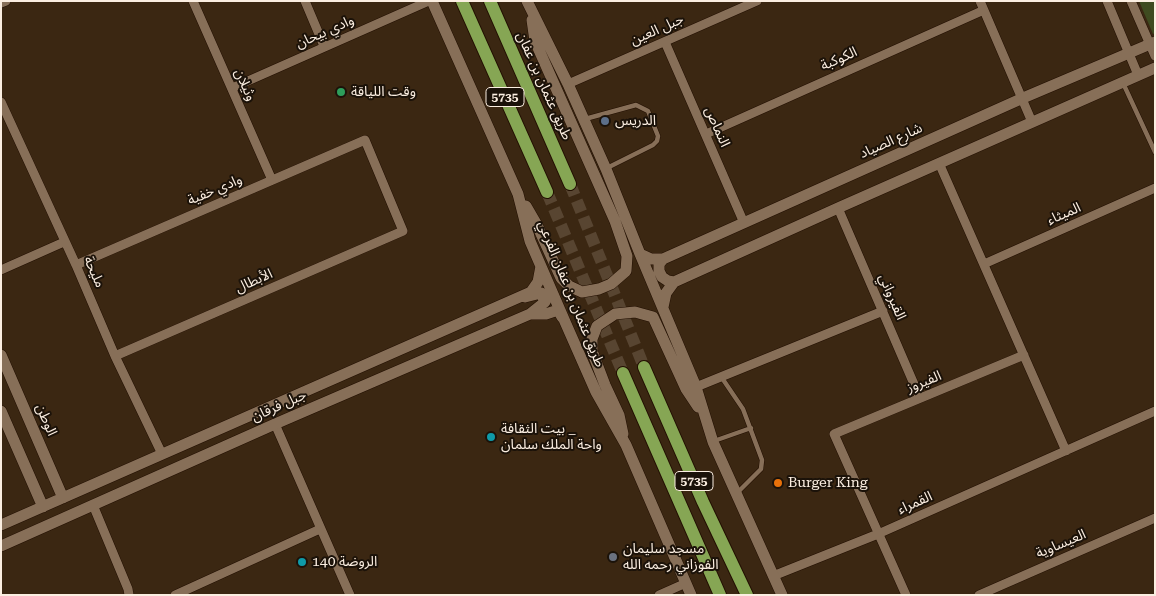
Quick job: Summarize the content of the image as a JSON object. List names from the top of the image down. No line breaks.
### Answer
{"streets":{"main road":["طريق عثمان بن عفان","5735"],"street":["جبل العين","وادي بيحان","الكوكبة","وثيلان","النماص","شارع الصياد","وادي خفية","الميثاء","مليحة","الأبطال","طريق عثمان بن عفان الفرعي","القيرواني","الفيروز","جبل فرقان","الوطن","القمراء","العيساوية"]},"crossings":[["جبل العين","النماص"],["وادي بيحان","وثيلان"],["وادي بيحان","طريق عثمان بن عفان الفرعي"],["الكوكبة","النماص"],["وثيلان","وادي خفية"],["النماص","شارع الصياد"],["وادي خفية","مليحة"],["وادي خفية","الأبطال"],["مليحة","الأبطال"],["مليحة","جبل فرقان"],["طريق عثمان بن عفان الفرعي","جبل فرقان"],["القيرواني","الفيروز"],["الفيروز","القمراء"],["جبل فرقان","الوطن"]],"places":["وقت اللياقة","الدريس","بيت الثقافة _ واحة الملك سلمان","Burger King","مسجد سليمان الفوزاني رحمه الله","الروضة 140"]}
